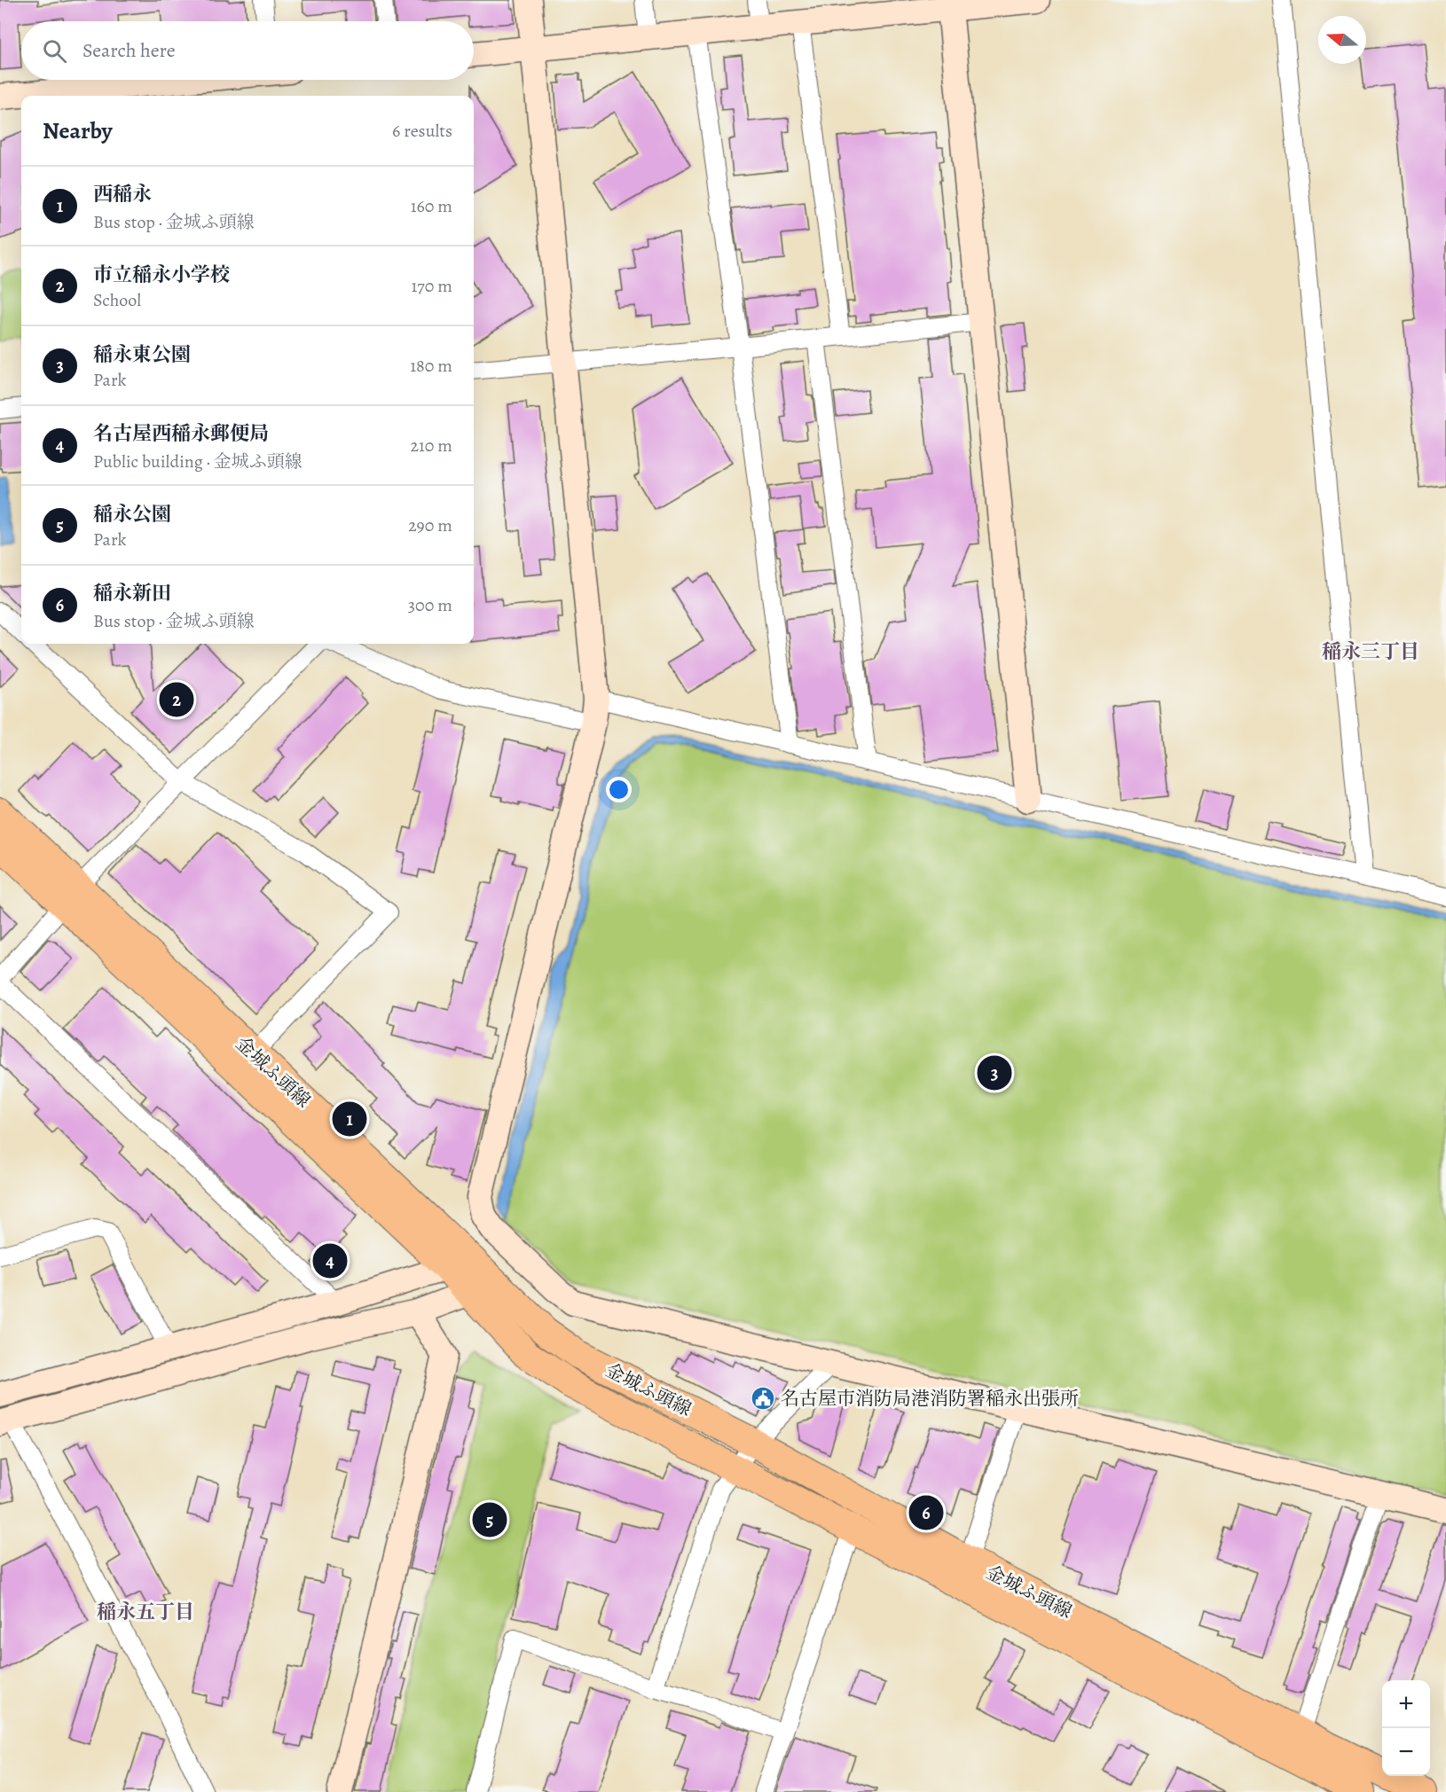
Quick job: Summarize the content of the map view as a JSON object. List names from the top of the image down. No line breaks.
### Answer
{"streets":{"main road":["金城ふ頭線"]},"districts":["稲永三丁目","稲永五丁目"],"places":{"public building":["名古屋市消防局港消防署稲永出張所"]},"north":"left","page":{"search":"Search here","heading":["Nearby","6 results"],"list":[{"mark":"1","name":"西稲永","note":"Bus stop · 金城ふ頭線","value":"160 m"},{"mark":"2","name":"市立稲永小学校","note":"School","value":"170 m"},{"mark":"3","name":"稲永東公園","note":"Park","value":"180 m"},{"mark":"4","name":"名古屋西稲永郵便局","note":"Public building · 金城ふ頭線","value":"210 m"},{"mark":"5","name":"稲永公園","note":"Park","value":"290 m"},{"mark":"6","name":"稲永新田","note":"Bus stop · 金城ふ頭線","value":"300 m"}],"pins":["2","3","1","4","6","5"],"map_buttons":["+","−"]}}
